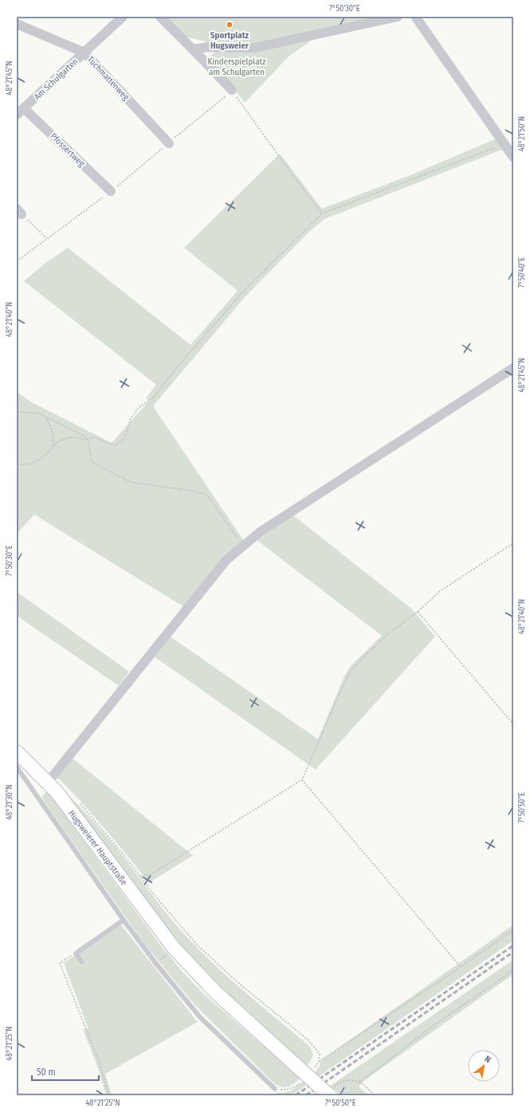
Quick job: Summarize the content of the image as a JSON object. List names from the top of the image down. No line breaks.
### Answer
{"streets":{"street":["Tuchmattenweg","Am Schulgarten","Pfossertweg","Hugsweierer Hauptstraße"]},"crossings":[["Tuchmattenweg","Am Schulgarten"],["Am Schulgarten","Pfossertweg"]],"parks":["Kinderspielplatz am Schulgarten"],"places":["Sportplatz Hugsweier"],"scale_bar":"50 m","north":"top right","coordinates":["7°50'30\"E","48°21'45\"N","48°21'50\"N","7°50'40\"E","48°21'40\"N","48°21'30\"N","7°50'50\"E","48°21'25\"N"]}
